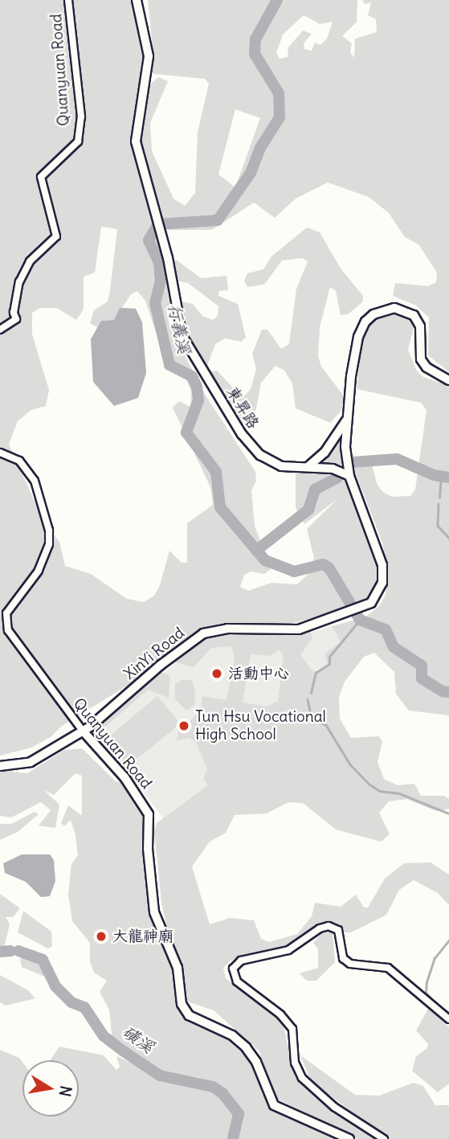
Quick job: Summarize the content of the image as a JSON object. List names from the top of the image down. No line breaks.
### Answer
{"streets":{"street":["Quanyuan Road","東昇路","XinYi Road"]},"crossings":[["Quanyuan Road","XinYi Road"],["東昇路","XinYi Road"]],"water":["行義溪","磺溪"],"places":["活動中心","Tun Hsu Vocational High School","大龍神廟"],"north":"right"}
